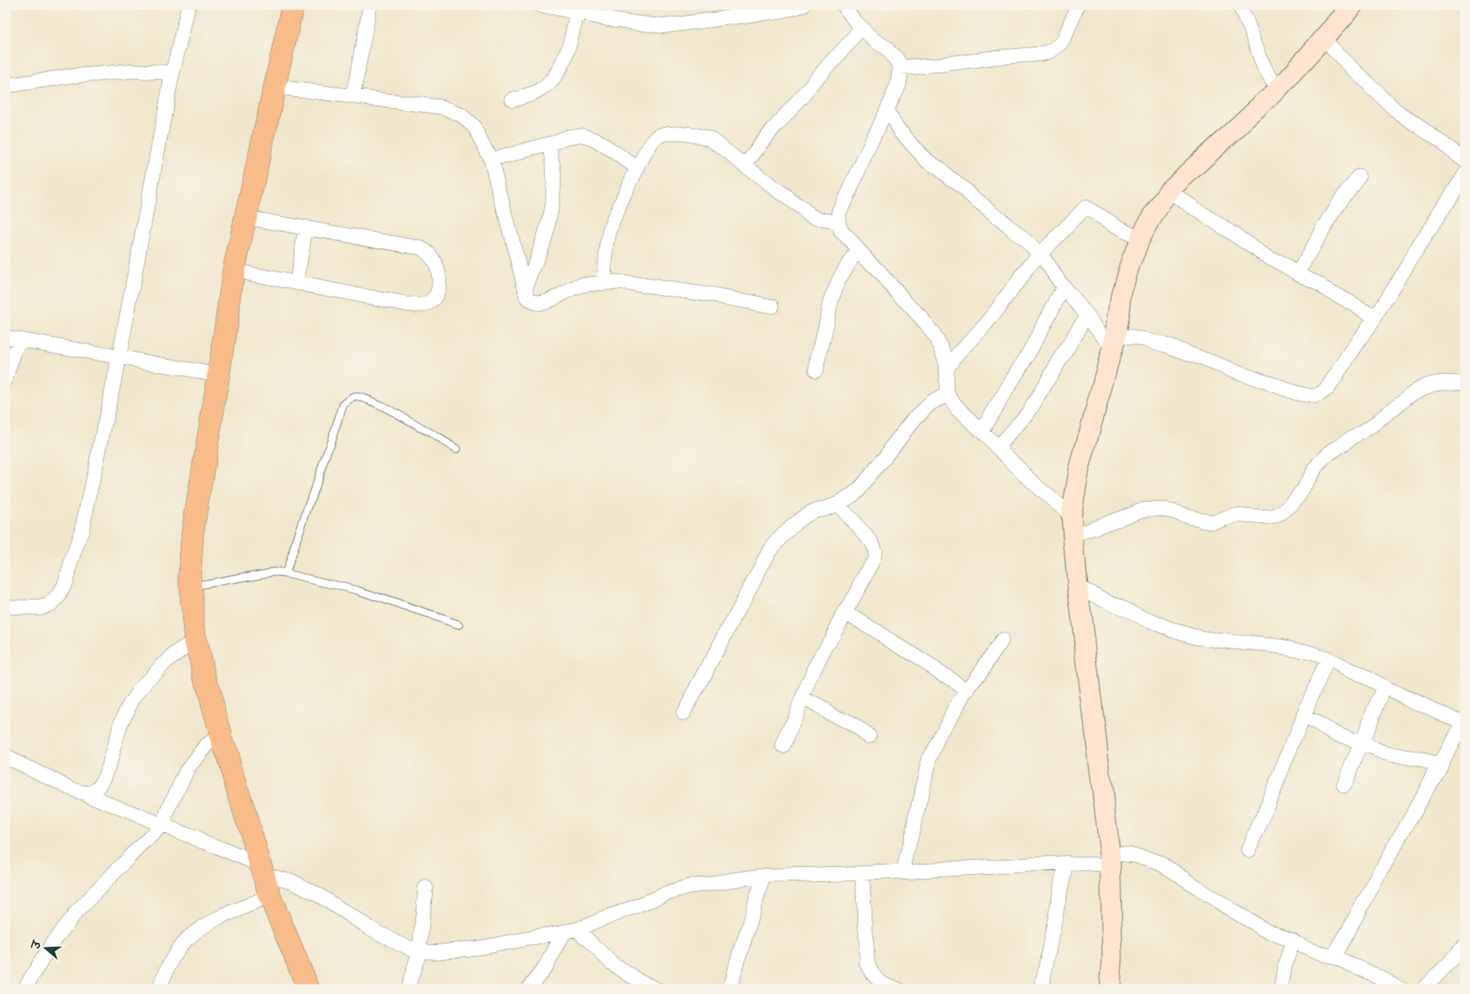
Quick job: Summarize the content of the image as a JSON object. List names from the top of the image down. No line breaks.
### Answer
{"north":"left"}
